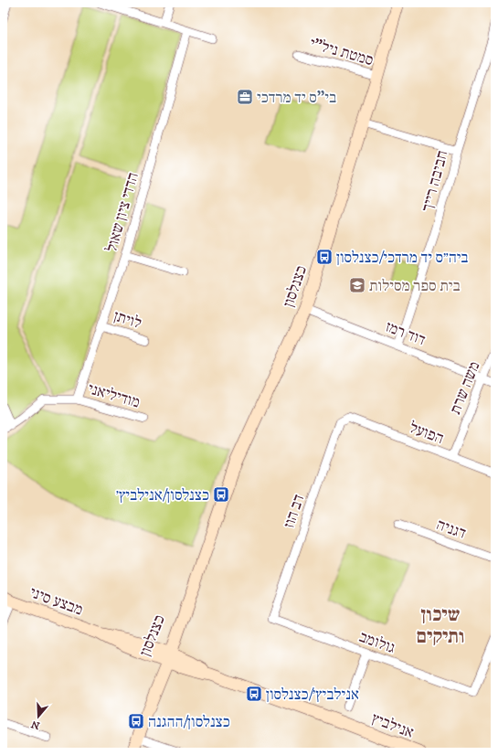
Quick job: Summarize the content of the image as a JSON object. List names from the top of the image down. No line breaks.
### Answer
{"streets":{"street":["סמטת ניל\"י","חביבה רייך","הדדי ציון שאול","כצנלסון","לויתן","דוד רמז","משה שרת","מודיליאני","הפועל","דב הוז","דגניה","מבצע סיני","גולומב","אנילביץ"]},"crossings":[["סמטת ניל\"י","כצנלסון"],["חביבה רייך","דוד רמז"],["הדדי ציון שאול","לויתן"],["הדדי ציון שאול","מודיליאני"],["כצנלסון","דוד רמז"],["כצנלסון","מבצע סיני"],["כצנלסון","אנילביץ"],["דוד רמז","משה שרת"],["משה שרת","הפועל"],["הפועל","דב הוז"],["דב הוז","גולומב"],["מבצע סיני","אנילביץ"]],"districts":["שיכון ותיקים"],"places":{"office":["בי\"ס יד מרדכי"],"bus stop":["ביה״ס יד מרדכי/כצנלסון","כצנלסון/אנילביץ׳","אנילביץ׳/כצנלסון","כצנלסון/ההגנה"],"school or university":["בית ספר מסילות"]},"north":"bottom"}
